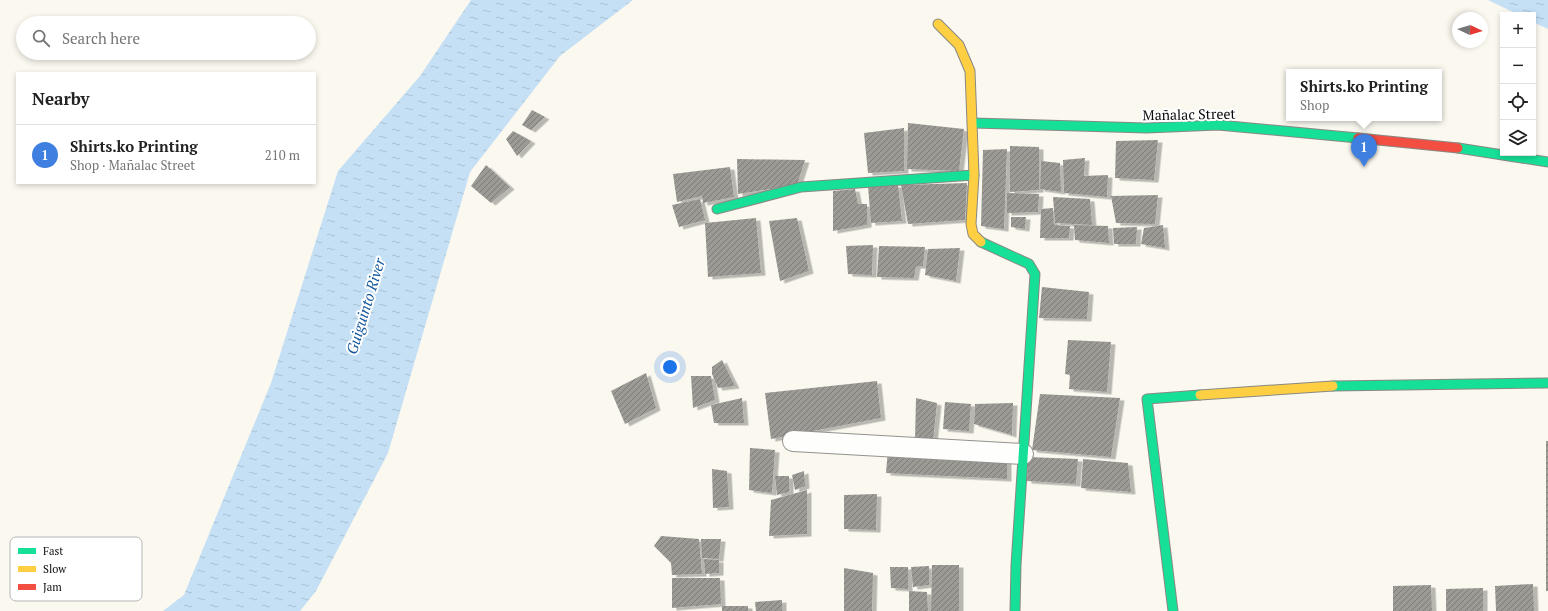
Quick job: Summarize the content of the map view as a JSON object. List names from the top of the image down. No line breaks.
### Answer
{"streets":{"street":["Mañalac Street"]},"water":["Guiguinto River"],"legend":["Fast","Slow","Jam"],"north":"right","page":{"map_buttons":["+","−"],"search":"Search here","popup":["Shirts.ko Printing","Shop"],"heading":"Nearby","list":[{"mark":"1","name":"Shirts.ko Printing","note":"Shop · Mañalac Street","value":"210 m"}],"pins":"1"}}
